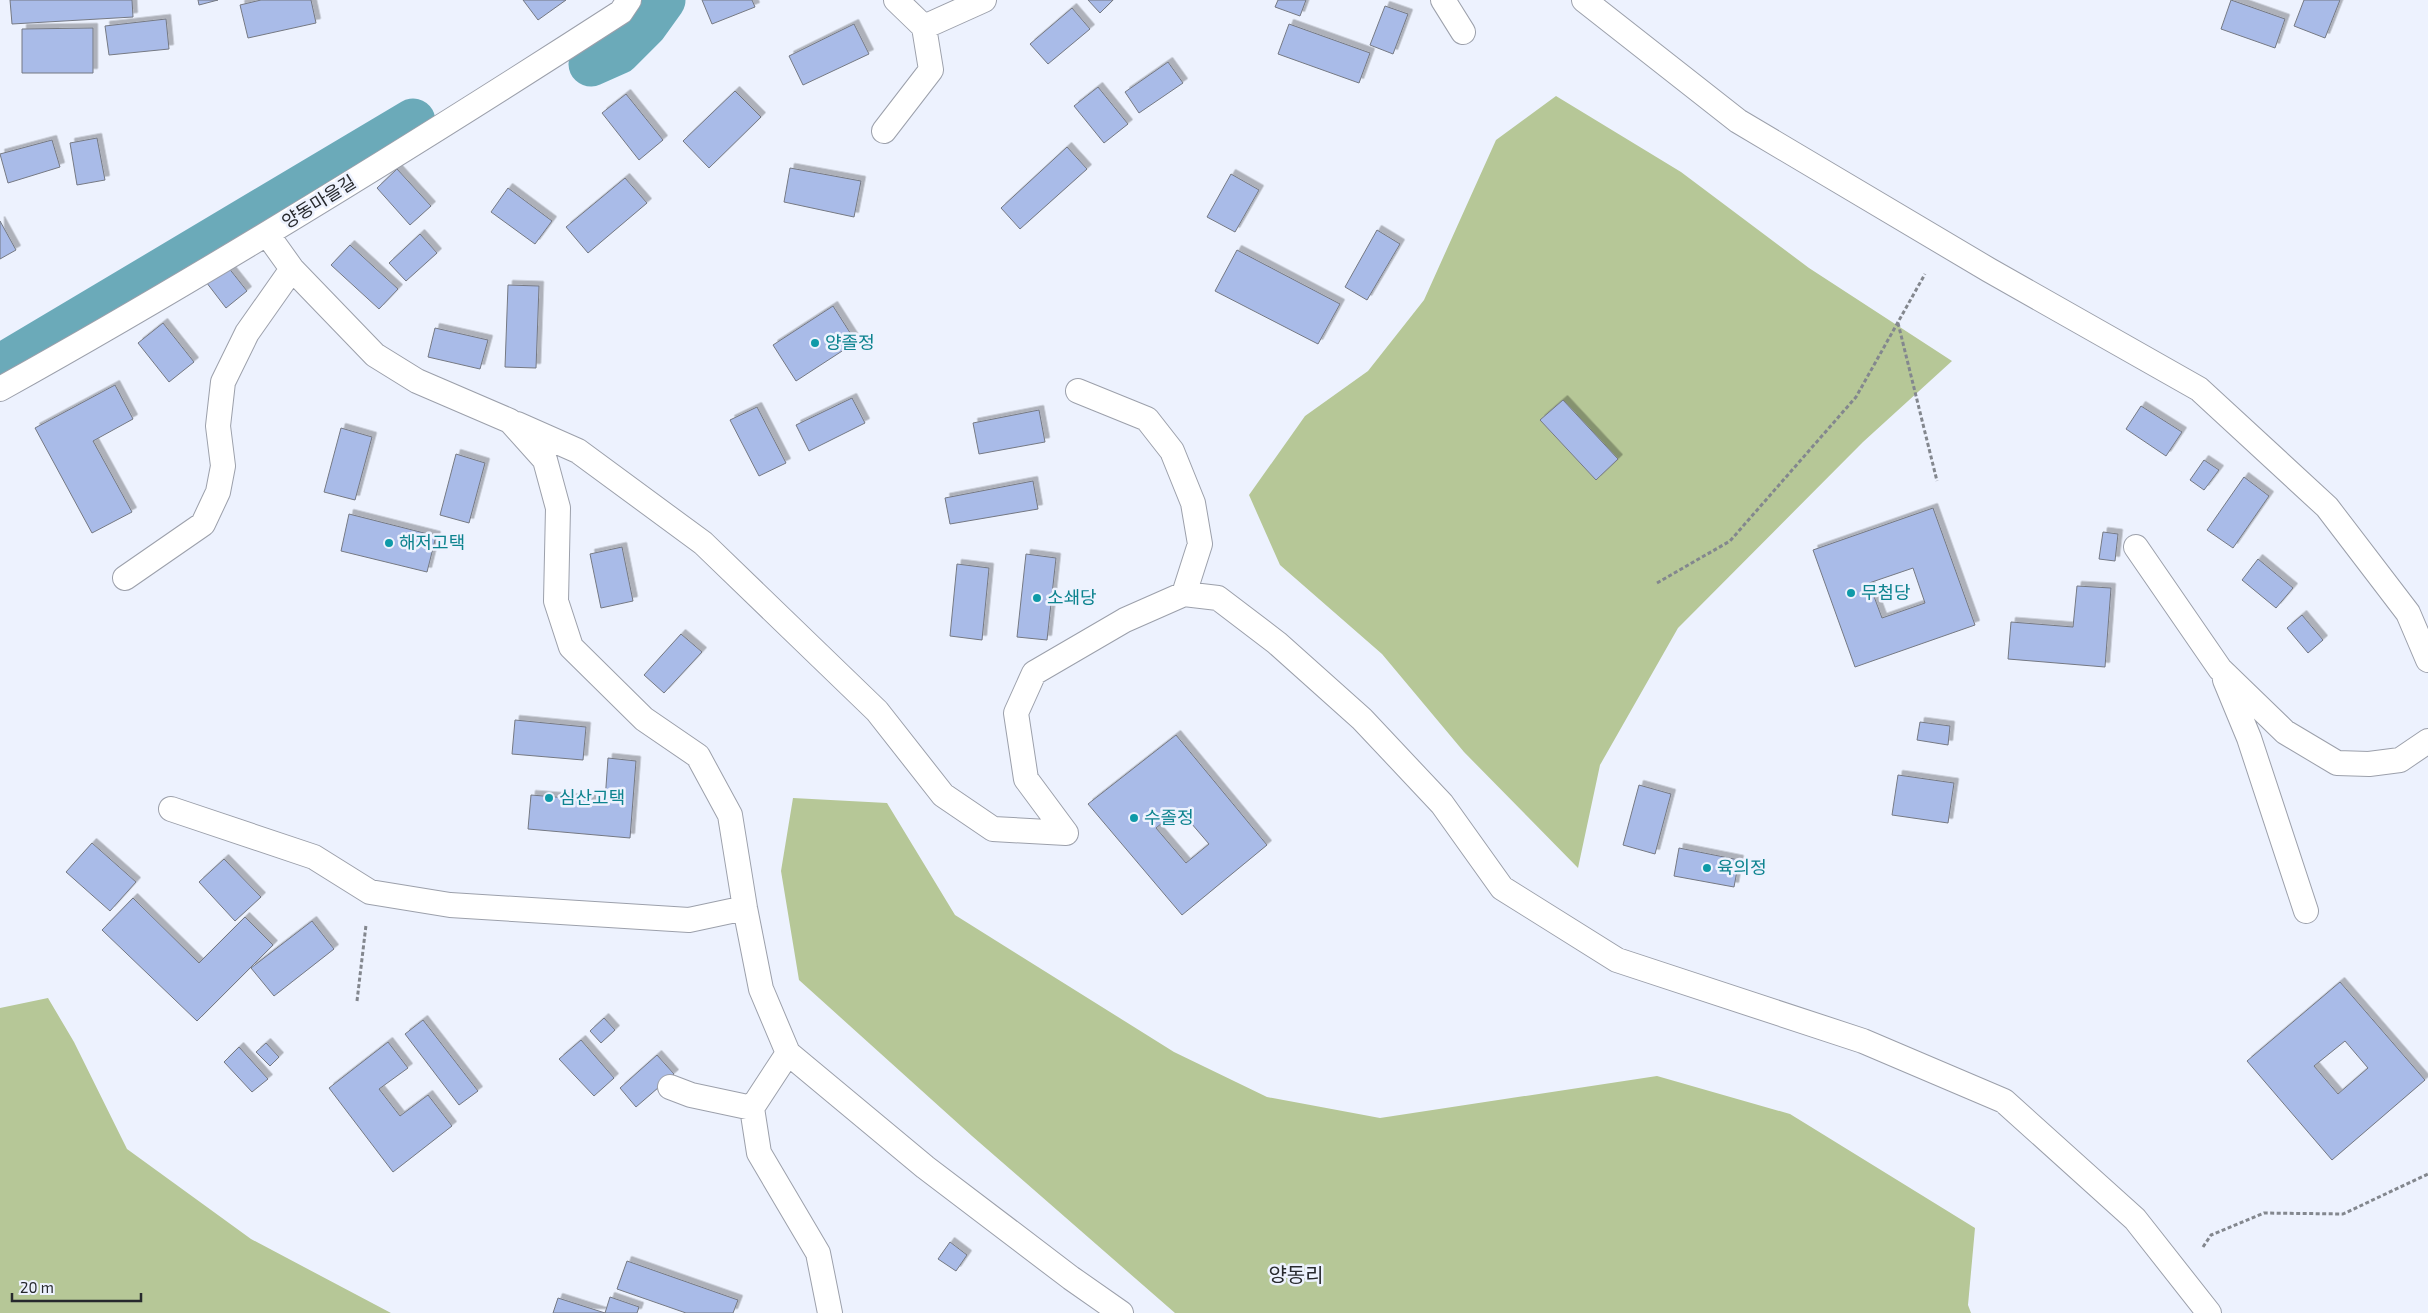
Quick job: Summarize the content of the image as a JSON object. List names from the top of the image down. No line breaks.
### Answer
{"streets":{"lane":["양동마을길"]},"districts":["양동리"],"places":["양졸정","해저고택","무첨당","소쇄당","심산고택","수졸정","육의정"],"scale_bar":"20 m"}
